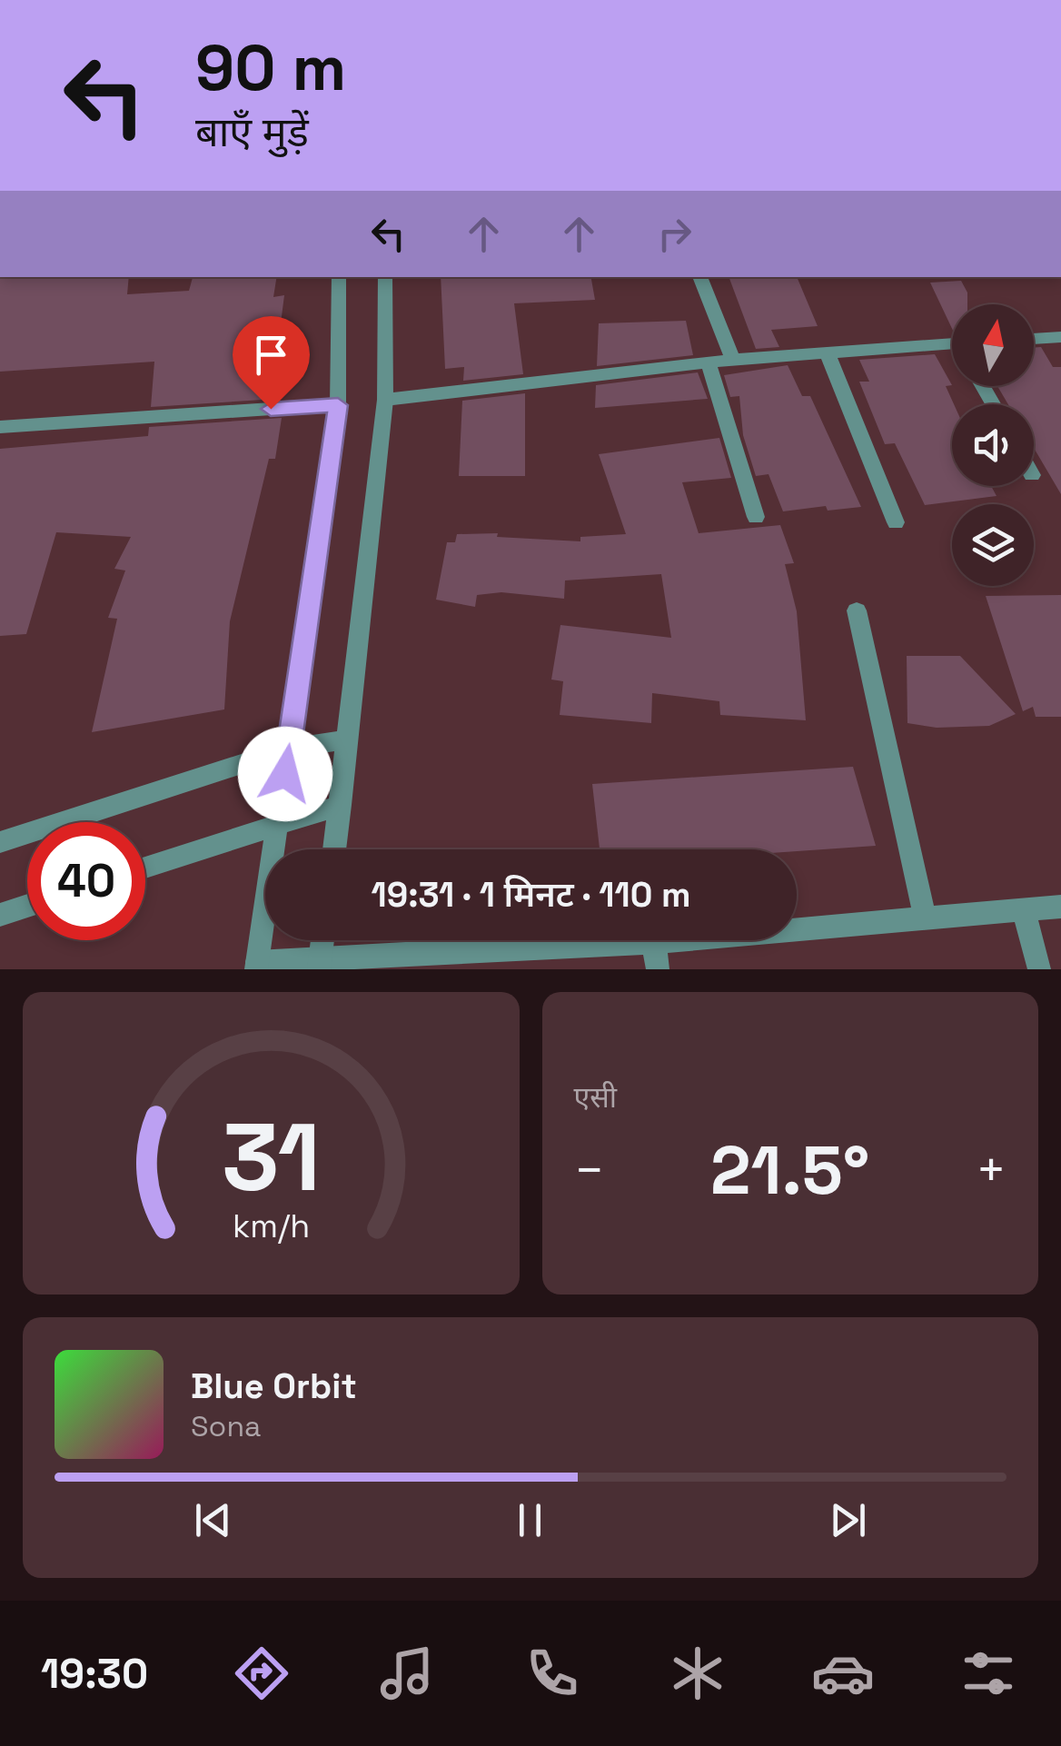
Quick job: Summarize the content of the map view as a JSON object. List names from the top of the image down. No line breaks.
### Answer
{"north":"top","page":{"turn":["90 m","बाएँ मुड़ें"],"limit":"40","trip":"19:31 · 1 मिनट · 110 m","tile":"एसी","heat":["−","21.5°","+"],"song":["Blue Orbit","Sona"],"tabs":"19:30","gauge":["31","km/h"]}}
